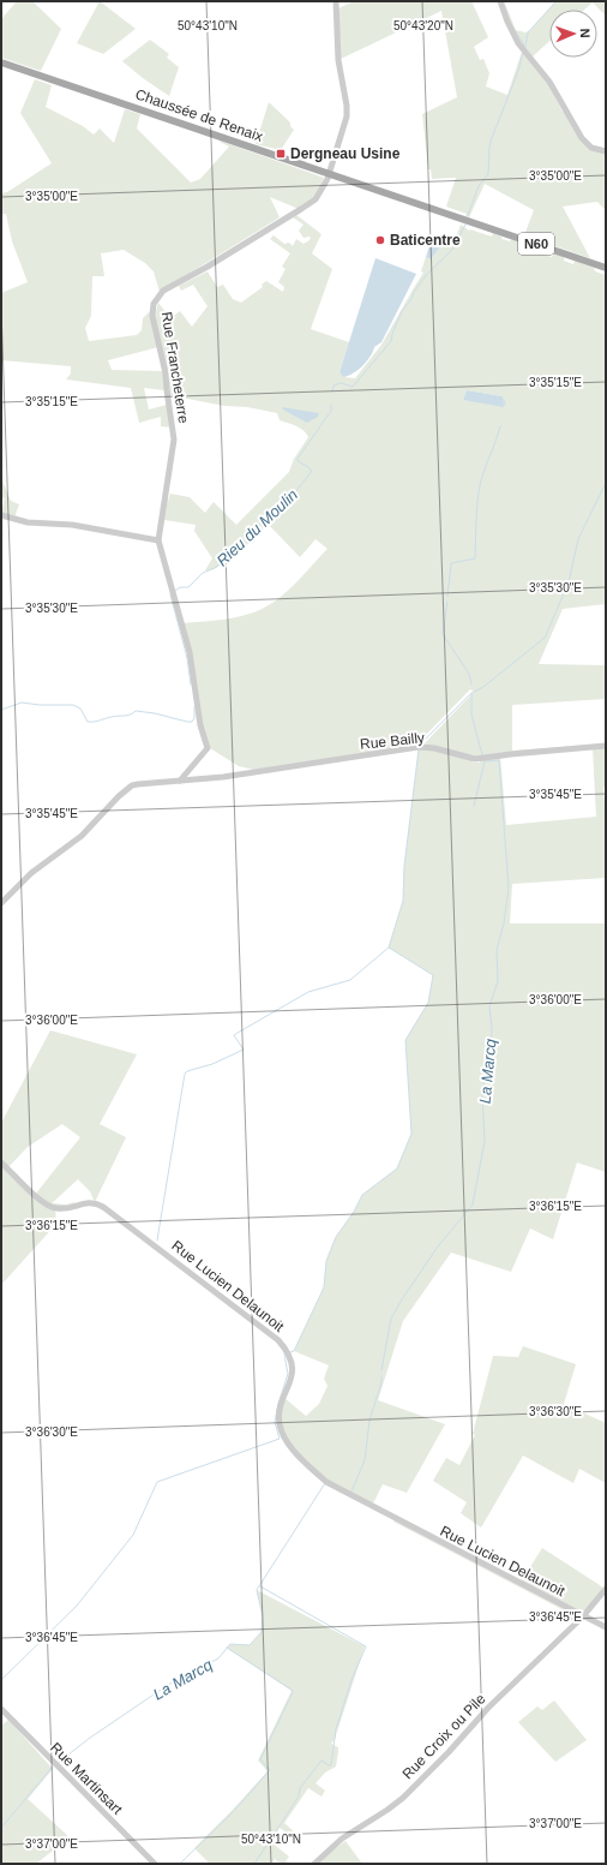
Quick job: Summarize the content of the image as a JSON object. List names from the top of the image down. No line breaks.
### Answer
{"streets":{"main road":["Chaussée de Renaix","N60"],"street":["Rue Francheterre","Rue Bailly","Rue Lucien Delaunoit","Rue Croix ou Pile","Rue Martinsart"]},"crossings":[["Chaussée de Renaix","Rue Francheterre"],["Rue Francheterre","Rue Bailly"],["Rue Lucien Delaunoit","Rue Croix ou Pile"]],"water":["Rieu du Moulin","La Marcq"],"places":{"transit":["Dergneau Usine"],"other":["Baticentre"]},"north":"right","coordinates":["50°43'10\"N","50°43'20\"N","3°35'00\"E","3°35'15\"E","3°35'30\"E","3°35'45\"E","3°36'00\"E","3°36'15\"E","3°36'30\"E","3°36'45\"E","3°37'00\"E"]}
